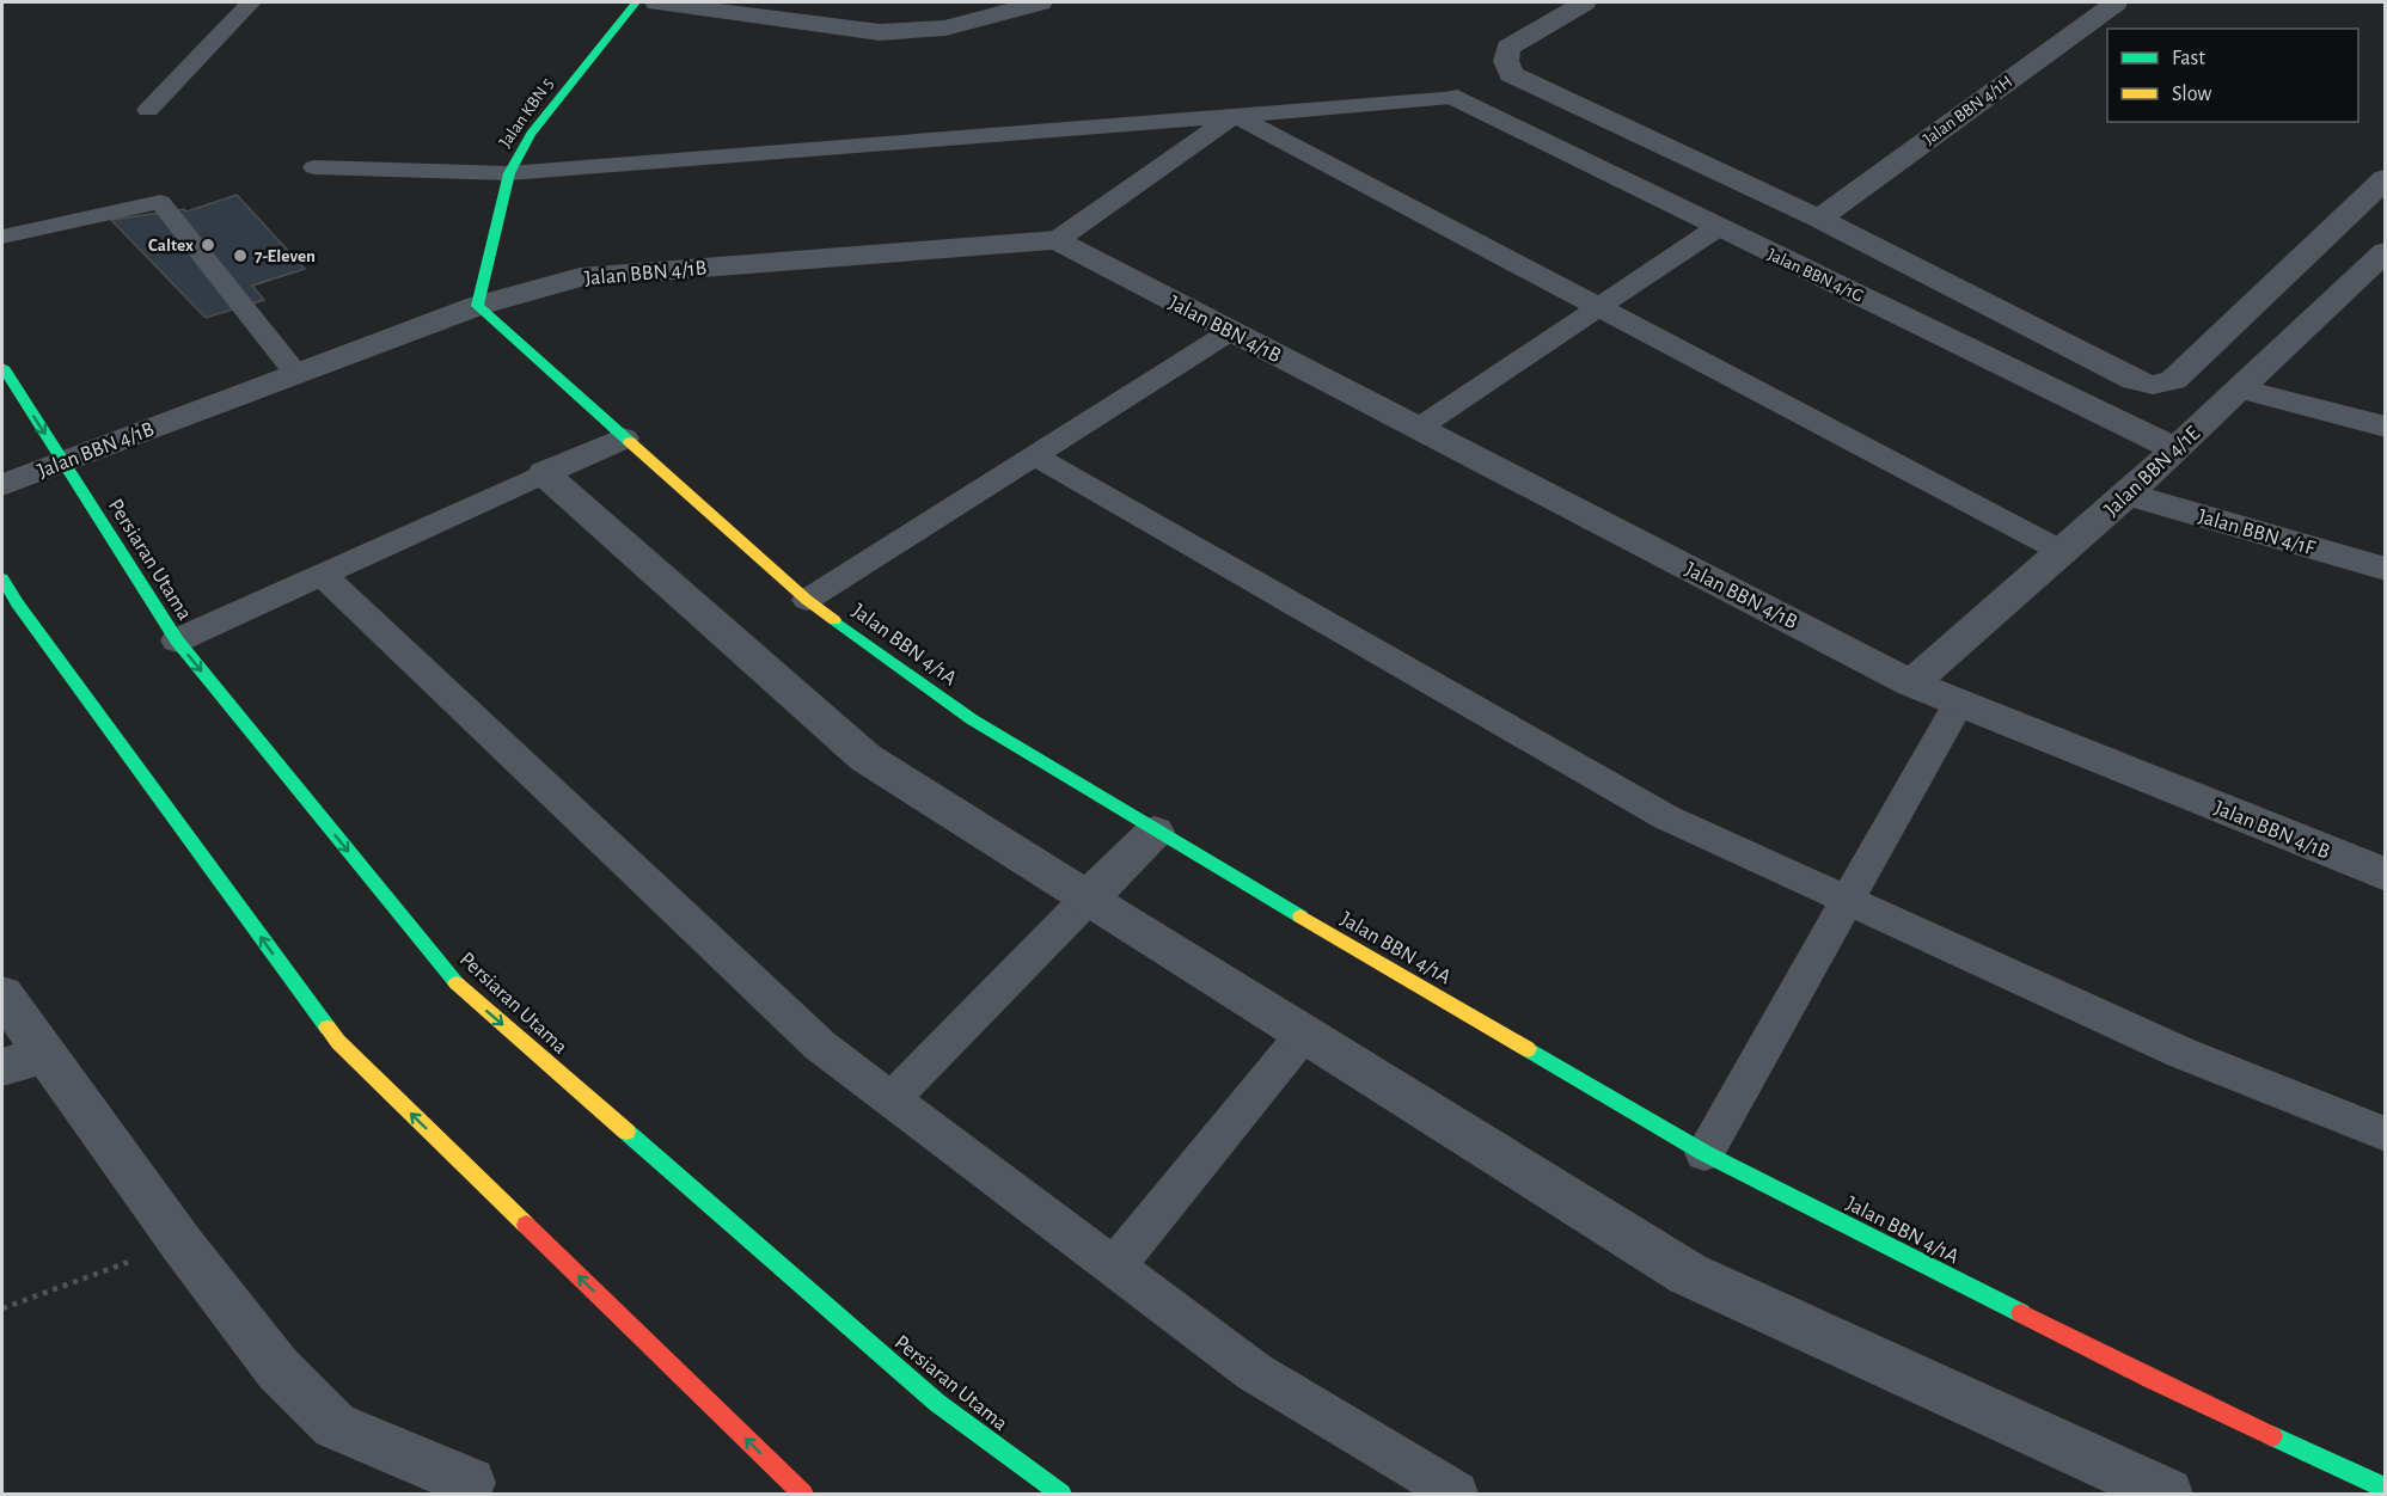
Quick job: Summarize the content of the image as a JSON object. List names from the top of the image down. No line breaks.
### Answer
{"streets":{"main road":["Jalan KBN 5","Persiaran Utama","Jalan BBN 4/1A"],"street":["Jalan BBN 4/1H","Jalan BBN 4/1B","Jalan BBN 4/1G","Jalan BBN 4/1E","Jalan BBN 4/1F"]},"crossings":[["Jalan KBN 5","Jalan BBN 4/1B"],["Jalan KBN 5","Jalan BBN 4/1A"],["Jalan BBN 4/1B","Jalan BBN 4/1E"],["Jalan BBN 4/1B","Persiaran Utama"],["Jalan BBN 4/1B","Jalan BBN 4/1A"],["Jalan BBN 4/1G","Jalan BBN 4/1E"],["Jalan BBN 4/1E","Jalan BBN 4/1F"]],"places":["Caltex","7-Eleven"],"legend":["Fast","Slow"]}
